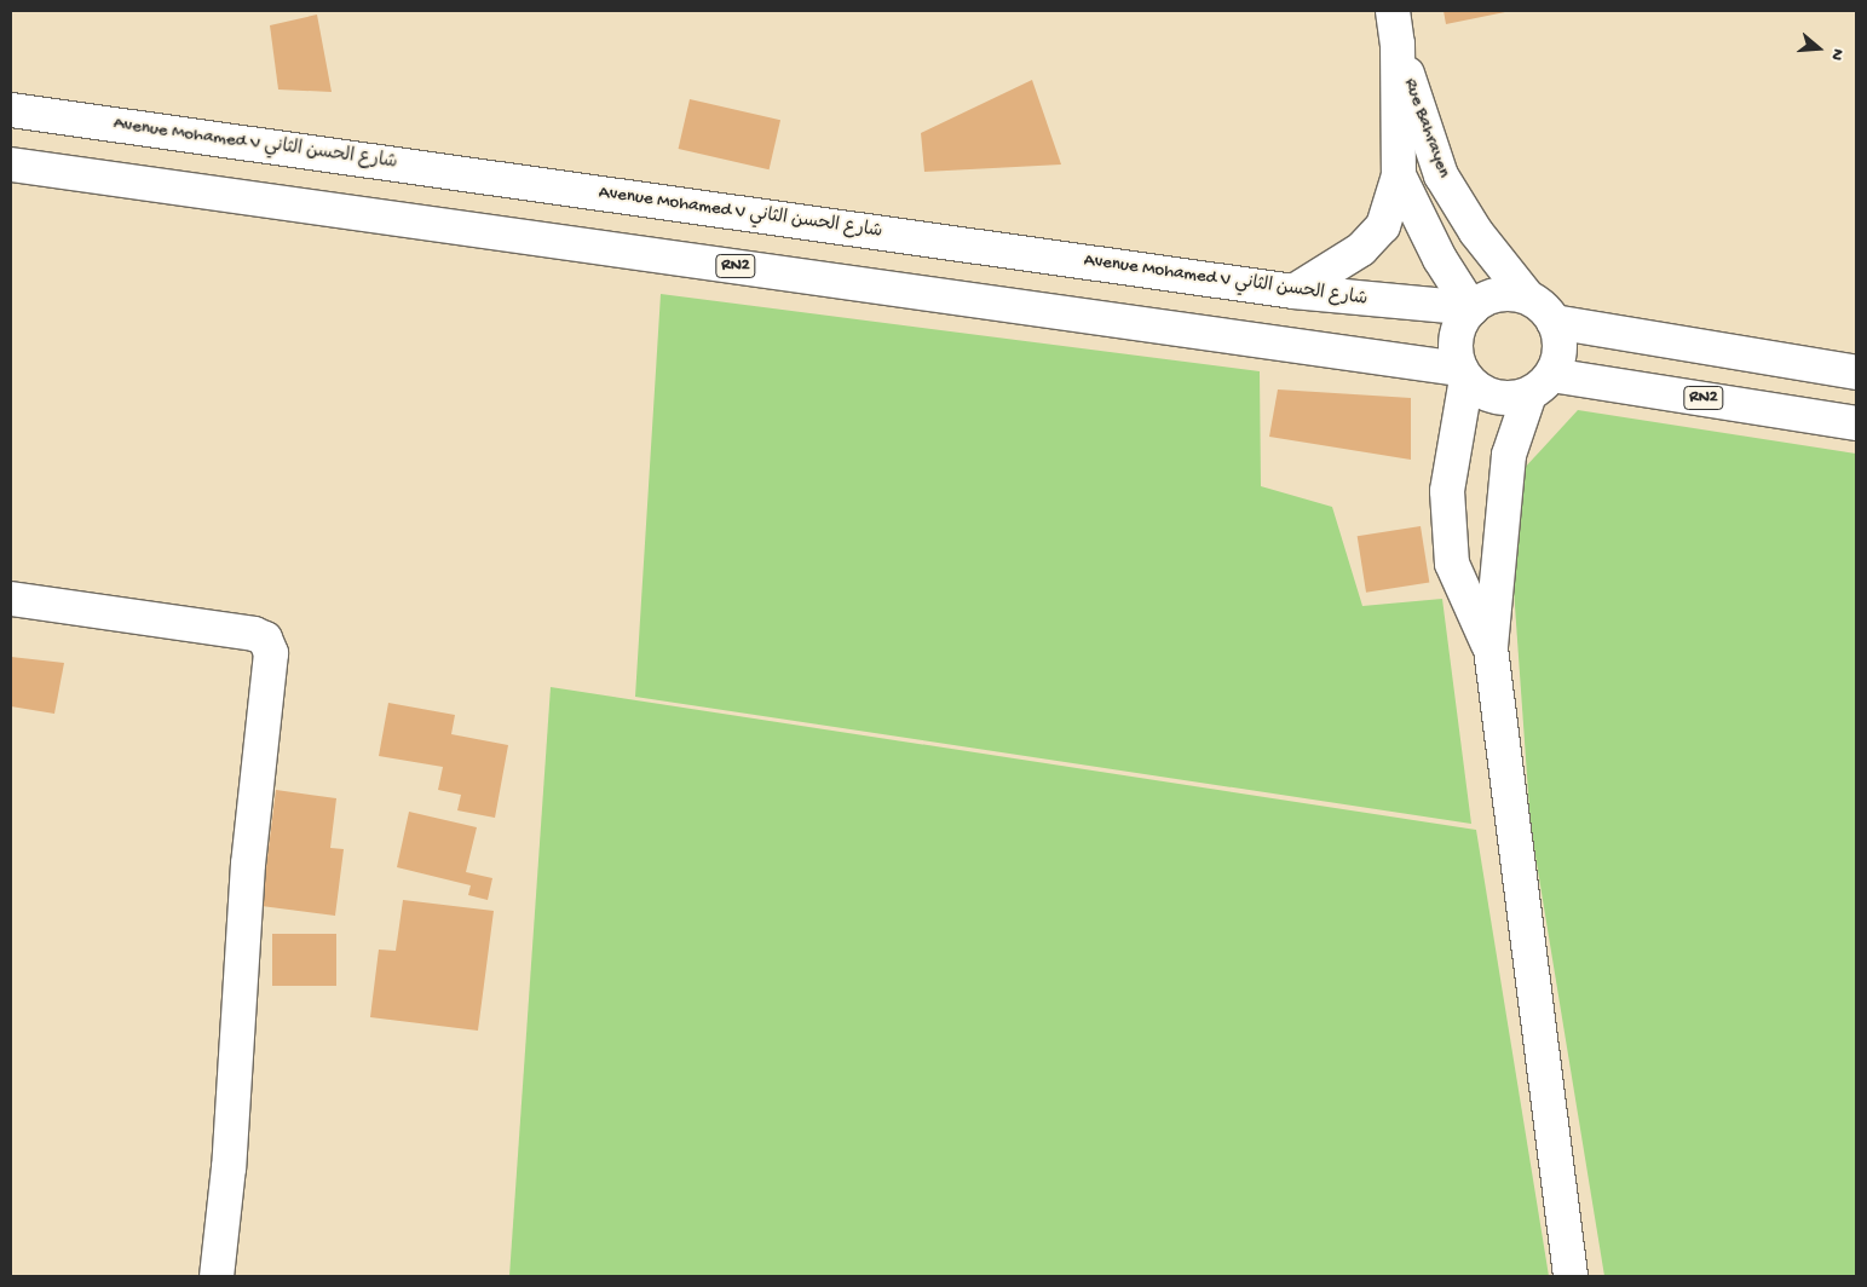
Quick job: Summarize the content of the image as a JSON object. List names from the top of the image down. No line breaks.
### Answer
{"streets":{"main road":["Rue Bahrayen","Avenue Mohamed V شارع الحسن الثاني","RN2"]},"crossings":[["Rue Bahrayen","Avenue Mohamed V شارع الحسن الثاني"],["Rue Bahrayen","RN2"],["Avenue Mohamed V شارع الحسن الثاني","RN2"]],"north":"right"}
